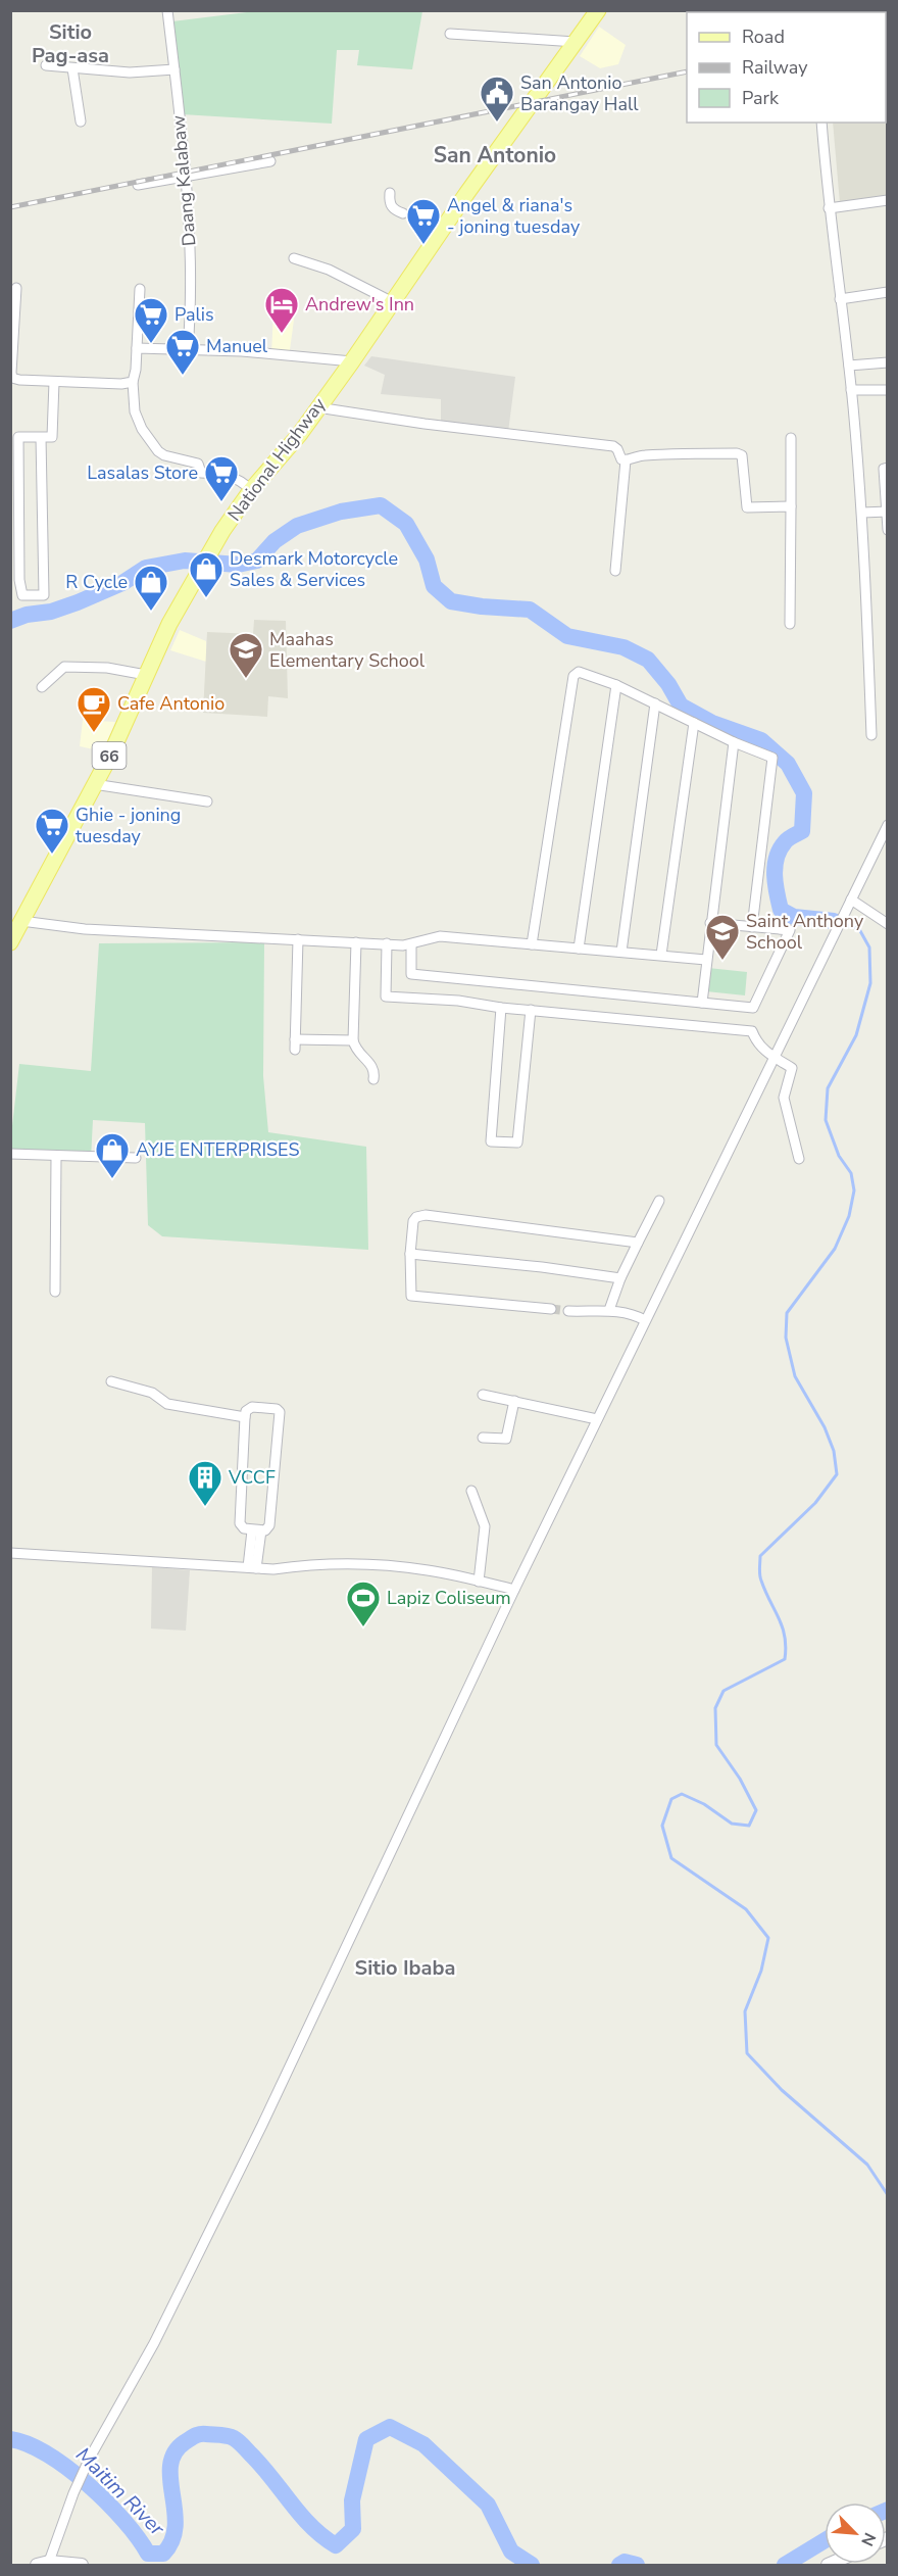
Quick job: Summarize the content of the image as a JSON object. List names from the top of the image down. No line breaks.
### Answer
{"streets":{"main road":["National Highway","66"],"street":["Daang Kalabaw"]},"districts":["Sitio Pag-asa","San Antonio","Sitio Ibaba"],"water":["Maitim River"],"places":{"public building":["San Antonio Barangay Hall"],"supermarket":["Angel & riana's - joning tuesday","Palis","Manuel","Lasalas Store","Ghie - joning tuesday"],"hotel":["Andrew's Inn"],"shop":["Desmark Motorcycle Sales & Services","R Cycle","AYJE ENTERPRISES"],"school or university":["Maahas Elementary School","Saint Anthony School"],"cafe":["Cafe Antonio"],"building":["VCCF"],"sports":["Lapiz Coliseum"]},"legend":["Road","Railway","Park"],"north":"bottom right"}
